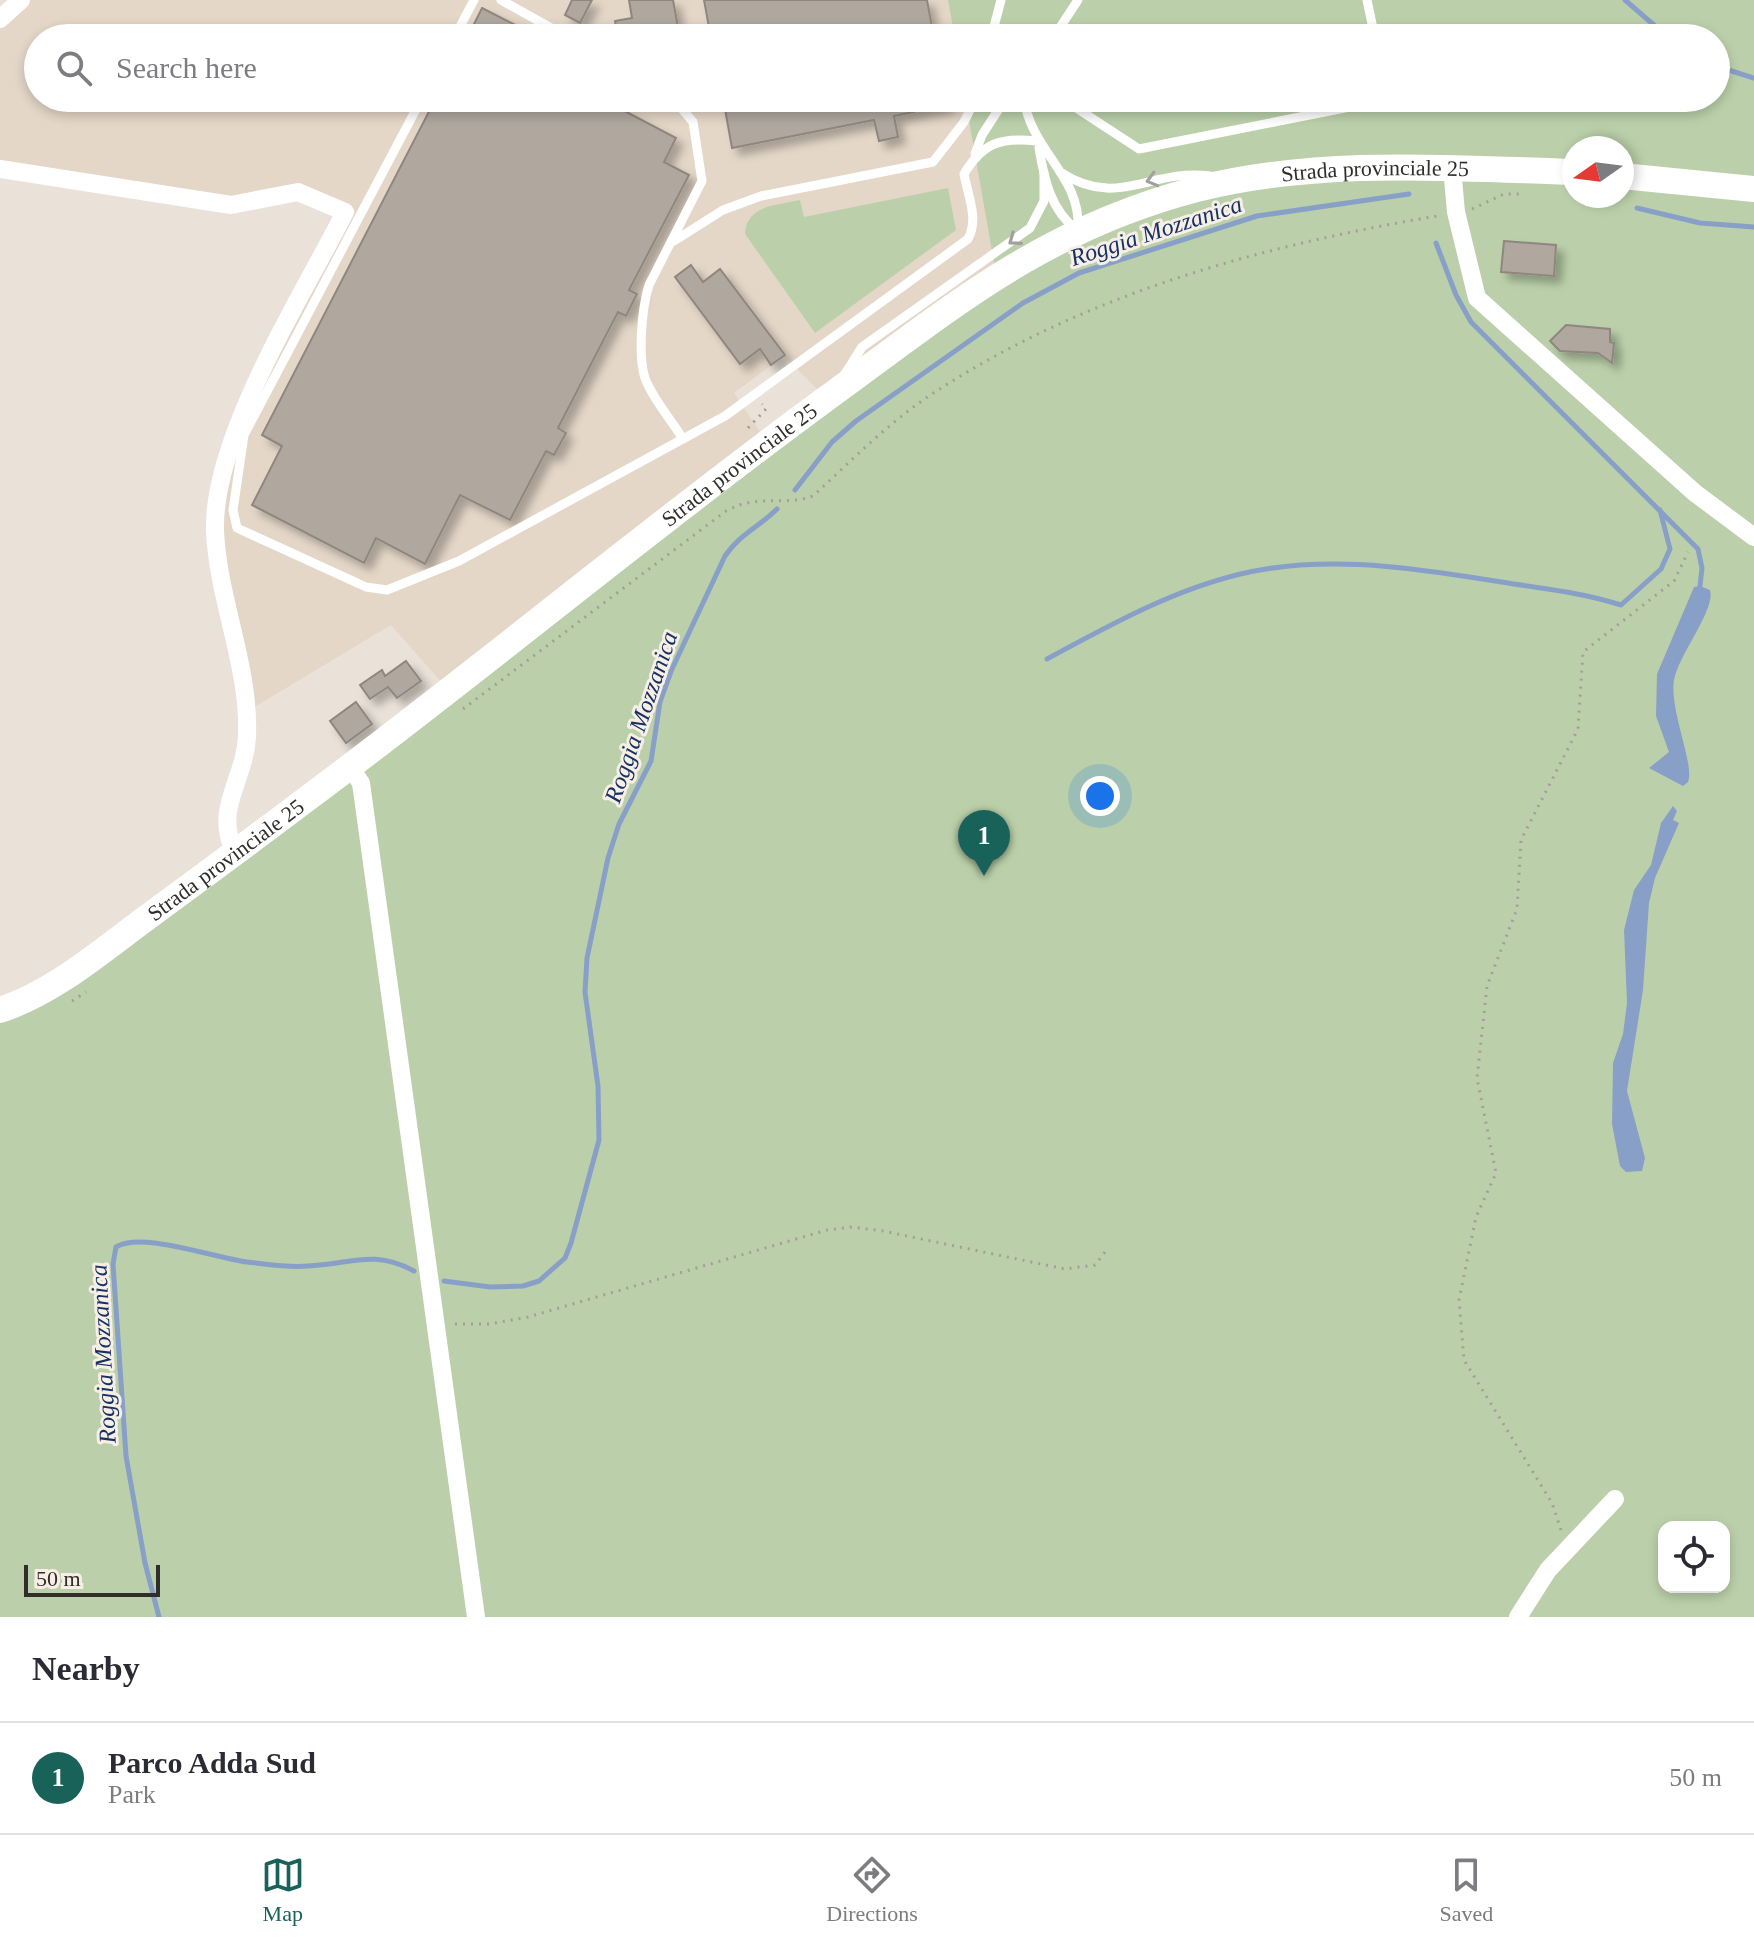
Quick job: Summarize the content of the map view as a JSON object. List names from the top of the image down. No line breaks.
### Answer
{"streets":{"street":["Strada provinciale 25"]},"water":["Roggia Mozzanica"],"scale_bar":"50 m","north":"left","page":{"search":"Search here","pins":"1","scale":"50 m","heading":"Nearby","list":[{"mark":"1","name":"Parco Adda Sud","note":"Park","value":"50 m"}],"nav":["Map","Directions","Saved"]}}
